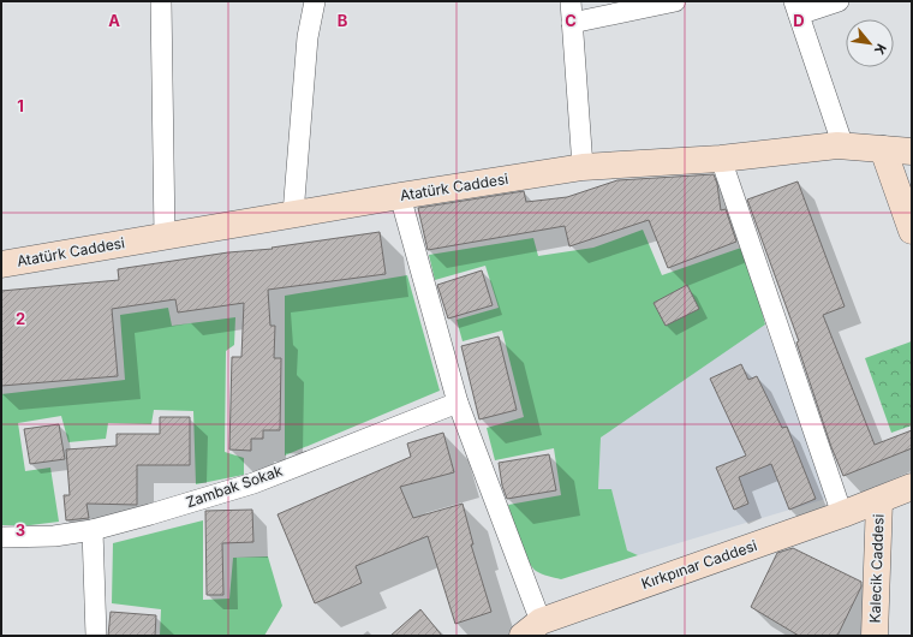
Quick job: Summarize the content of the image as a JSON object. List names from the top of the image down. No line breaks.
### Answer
{"streets":{"main road":["Atatürk Caddesi","Kırkpınar Caddesi","Kalecik Caddesi"],"street":["Zambak Sokak"]},"crossings":[["Kırkpınar Caddesi","Kalecik Caddesi"]],"north":"bottom right","grid":{"columns":["A","B","C","D"],"rows":["1","2","3"]}}
